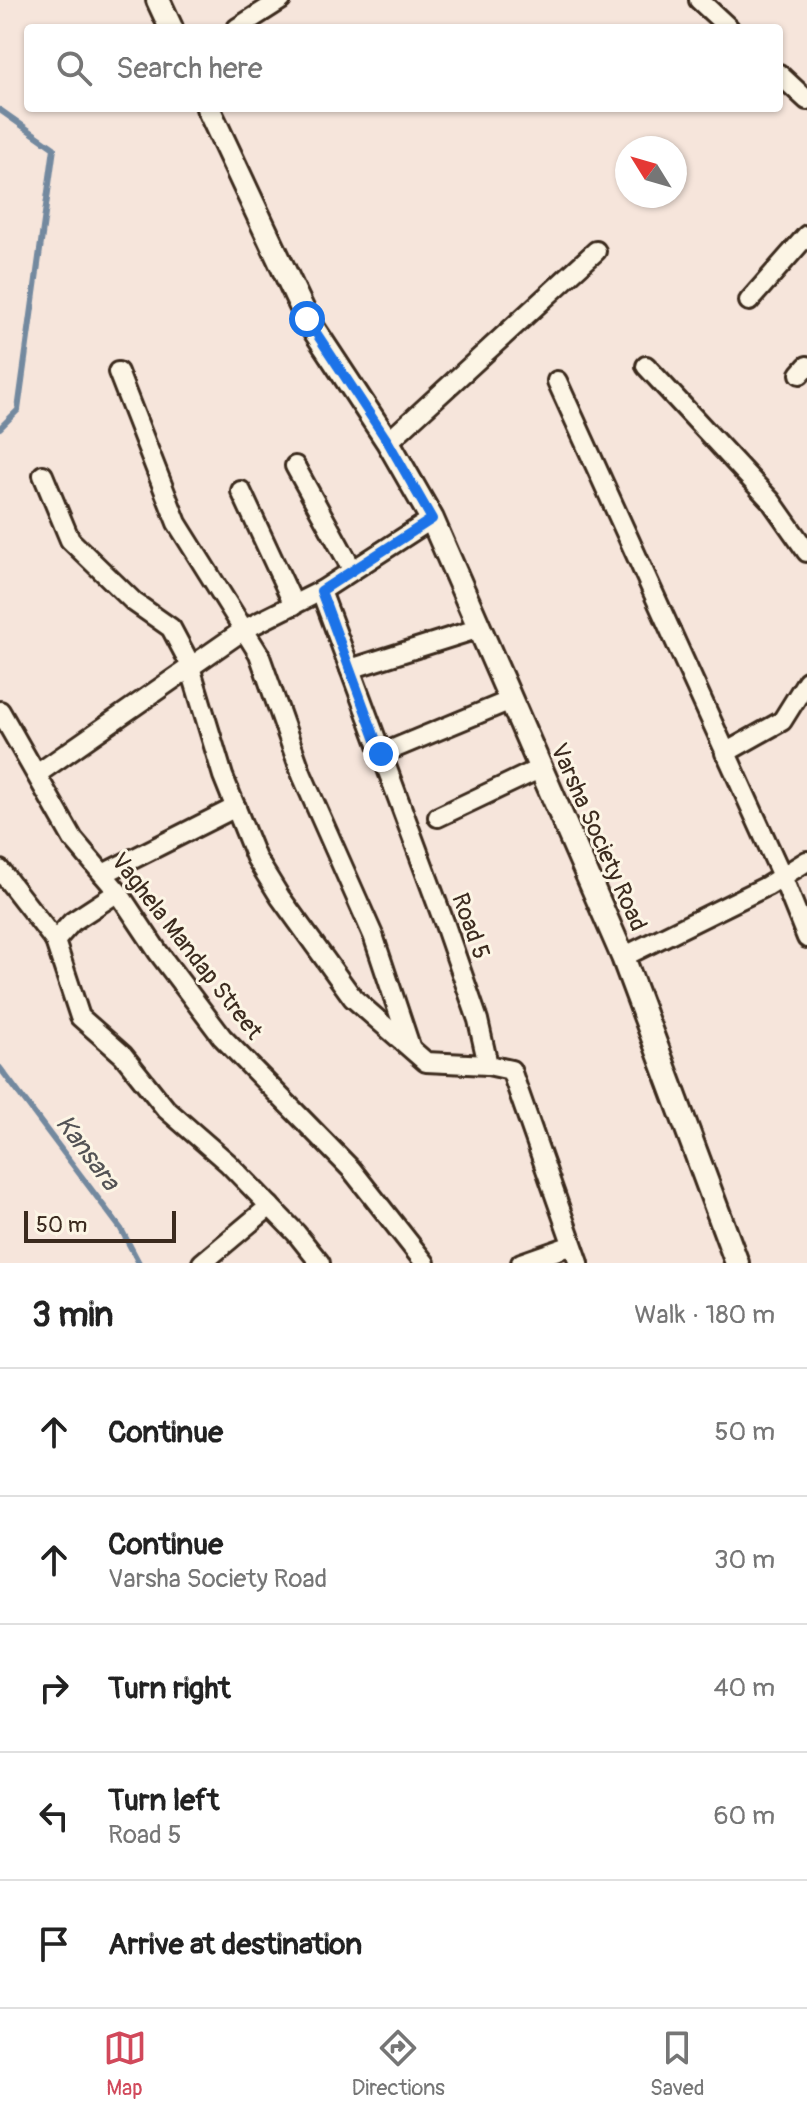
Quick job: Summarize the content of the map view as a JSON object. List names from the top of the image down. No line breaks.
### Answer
{"streets":{"street":["Varsha Society Road","Road 5","Vaghela Mandap Street"]},"water":["Kansara"],"scale_bar":"50 m","north":"top left","page":{"search":"Search here","scale":"50 m","heading":["3 min","Walk · 180 m"],"list":[["Continue","50 m"],["Continue","Varsha Society Road","30 m"],["Turn right","40 m"],["Turn left","Road 5","60 m"],"Arrive at destination"],"nav":["Map","Directions","Saved"]}}
